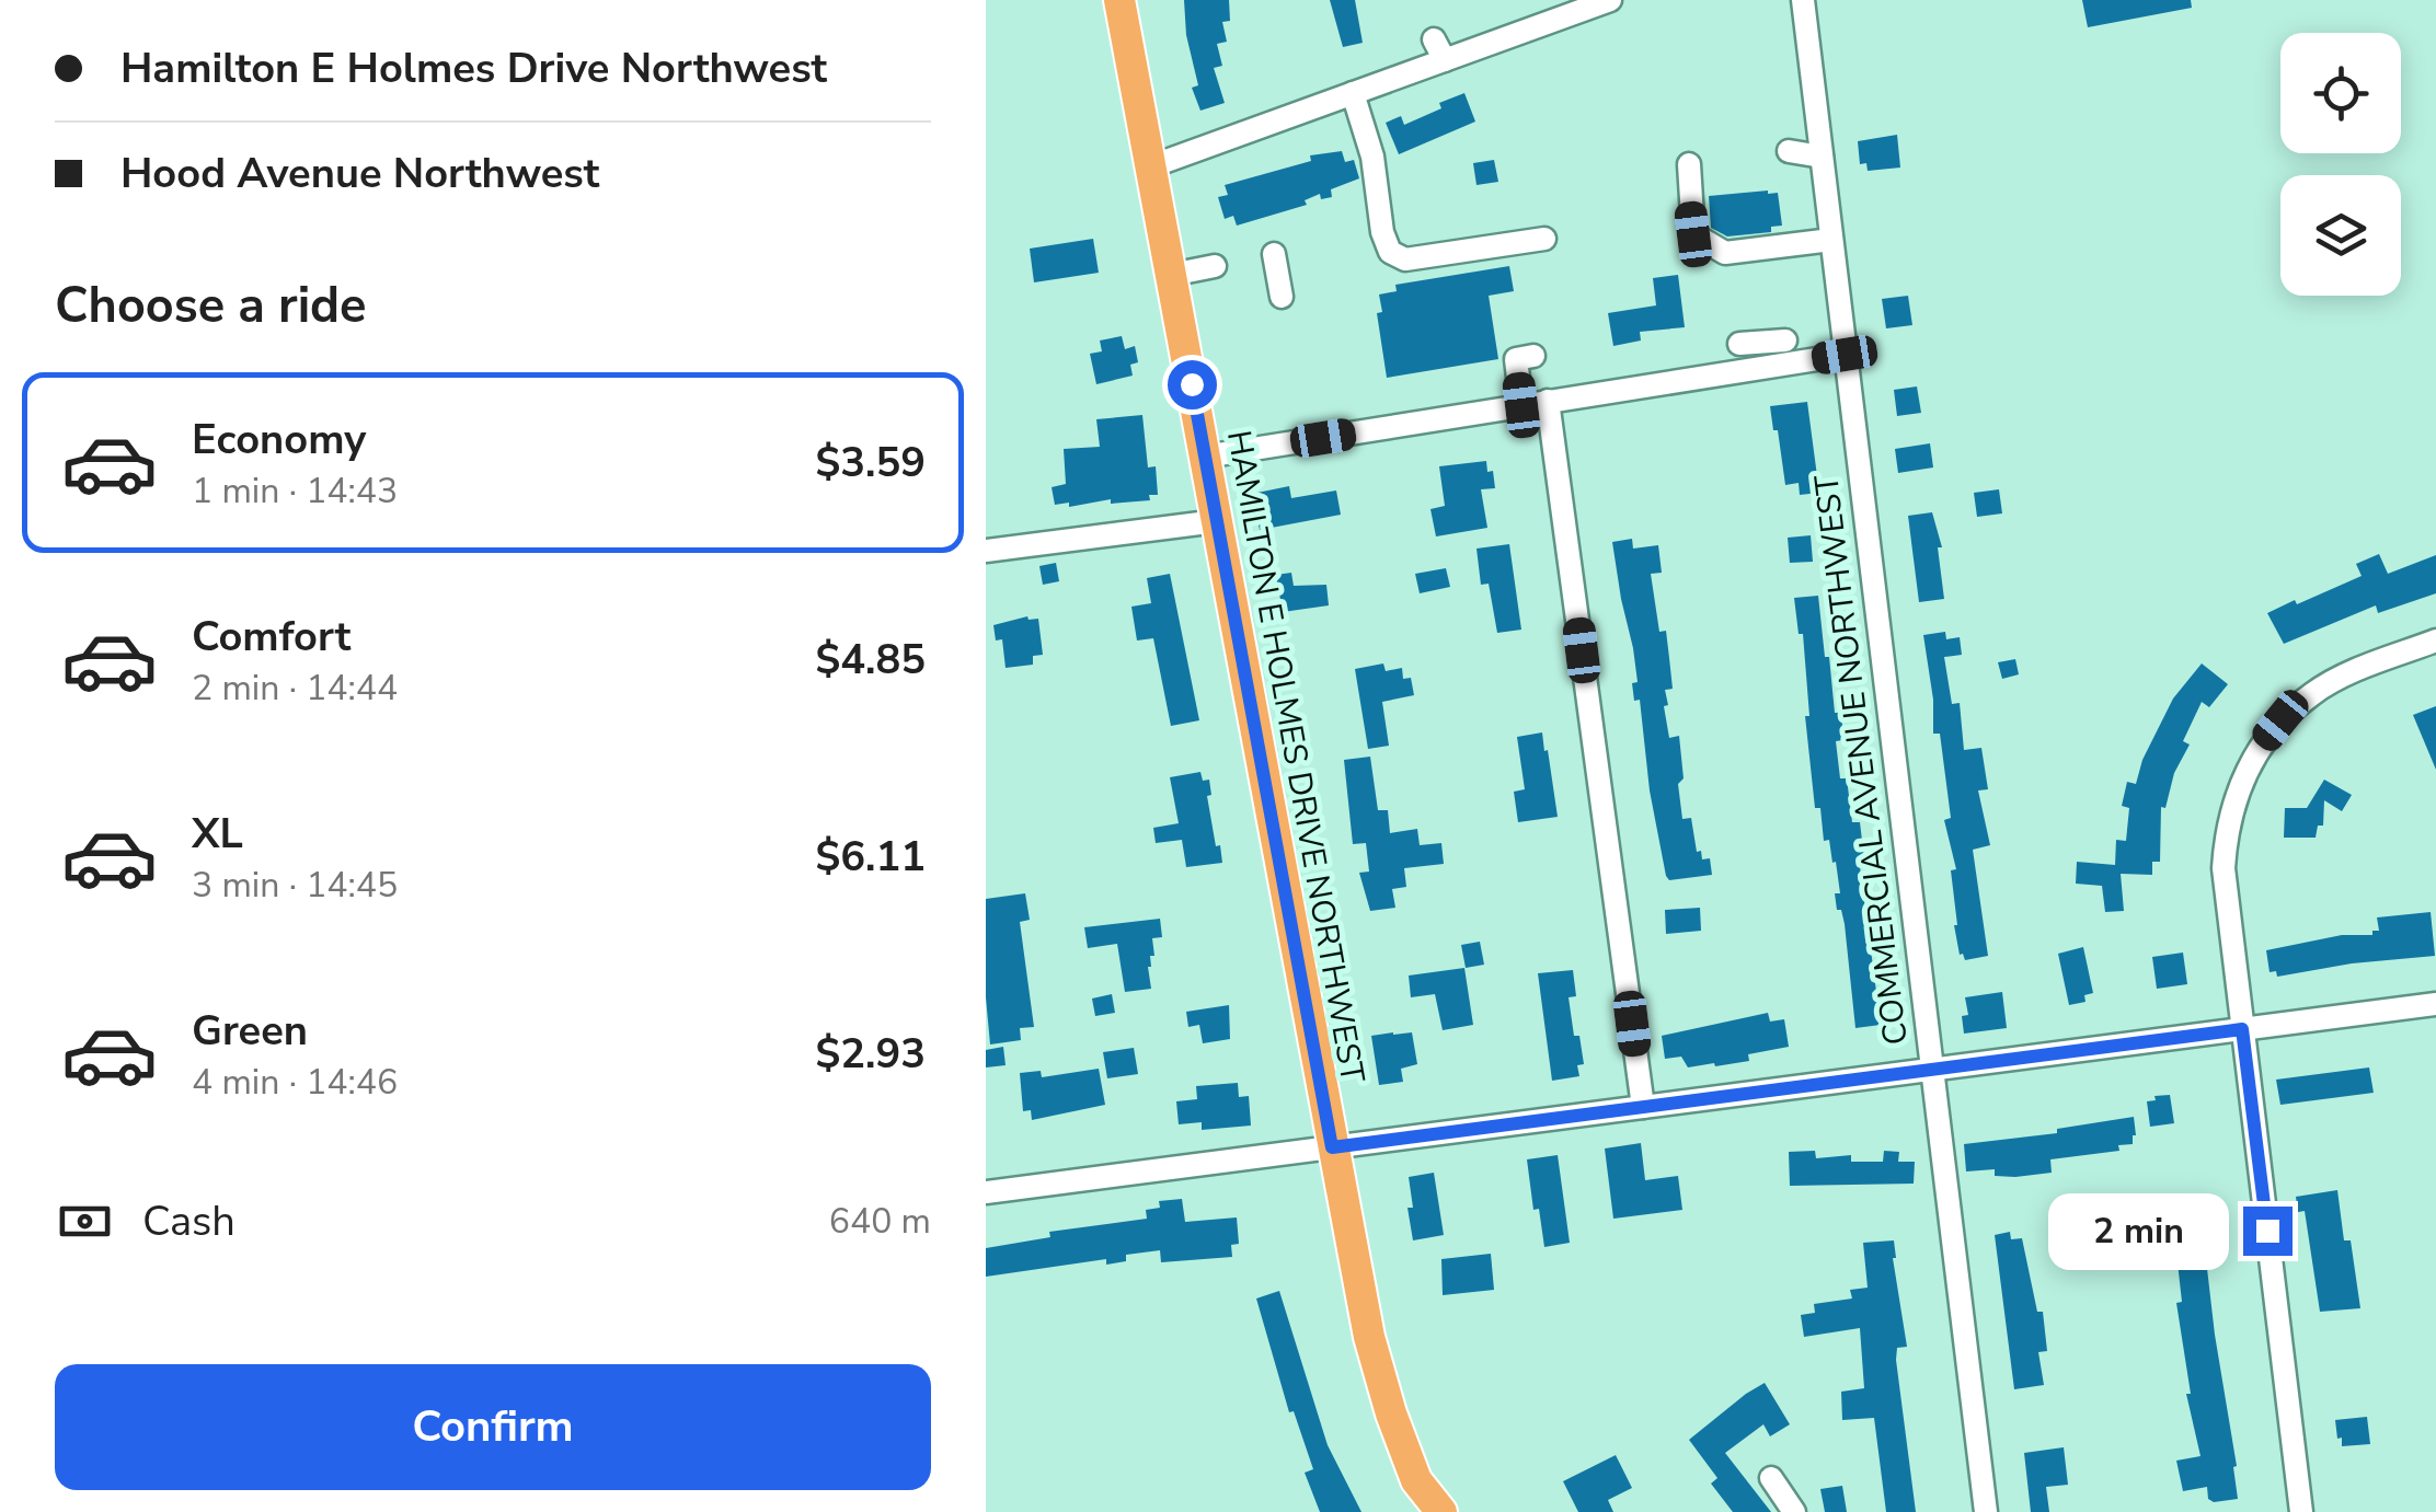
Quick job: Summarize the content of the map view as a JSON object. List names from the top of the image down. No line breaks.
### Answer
{"streets":{"main road":["HAMILTON E HOLMES DRIVE NORTHWEST"],"street":["COMMERCIAL AVENUE NORTHWEST"]},"page":{"banner":["Hamilton E Holmes Drive Northwest","Hood Avenue Northwest"],"heading":"Choose a ride","list":[{"name":"Economy","note":"1 min · 14:43","value":"$3.59"},{"name":"Comfort","note":"2 min · 14:44","value":"$4.85"},{"name":"XL","note":"3 min · 14:45","value":"$6.11"},{"name":"Green","note":"4 min · 14:46","value":"$2.93"}],"pay":["Cash","640 m"],"bubble":"2 min","buttons":"Confirm"}}
